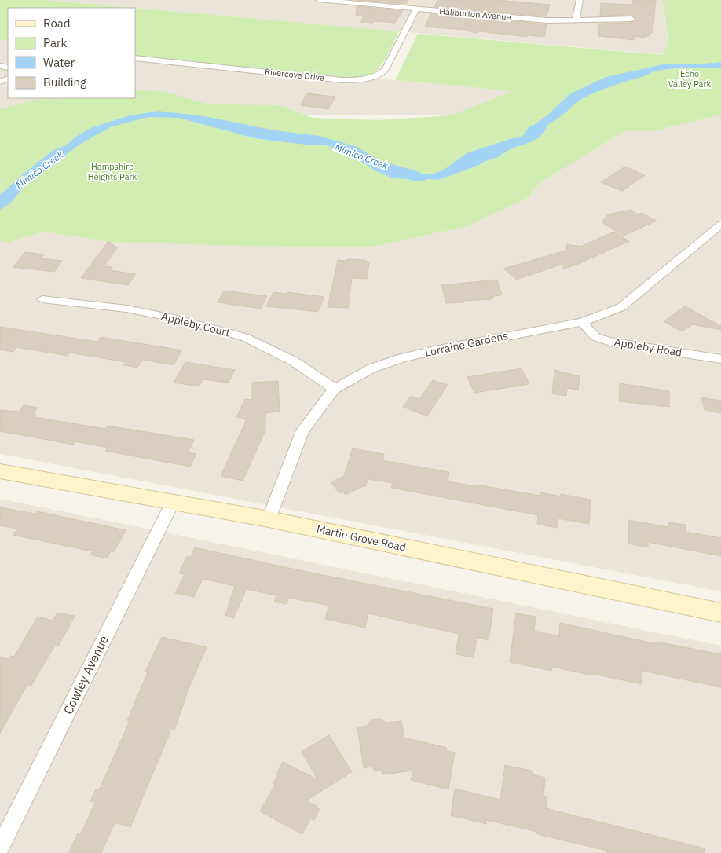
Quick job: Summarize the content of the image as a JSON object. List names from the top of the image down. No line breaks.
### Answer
{"streets":{"main road":["Martin Grove Road"],"street":["Haliburton Avenue","Rivercove Drive","Appleby Court","Lorraine Gardens","Appleby Road","Cowley Avenue"]},"crossings":[["Haliburton Avenue","Rivercove Drive"],["Appleby Court","Lorraine Gardens"],["Lorraine Gardens","Appleby Road"],["Lorraine Gardens","Martin Grove Road"],["Martin Grove Road","Cowley Avenue"]],"water":["Mimico Creek"],"parks":["Echo Valley Park","Hampshire Heights Park"],"legend":["Road","Park","Water","Building"]}
